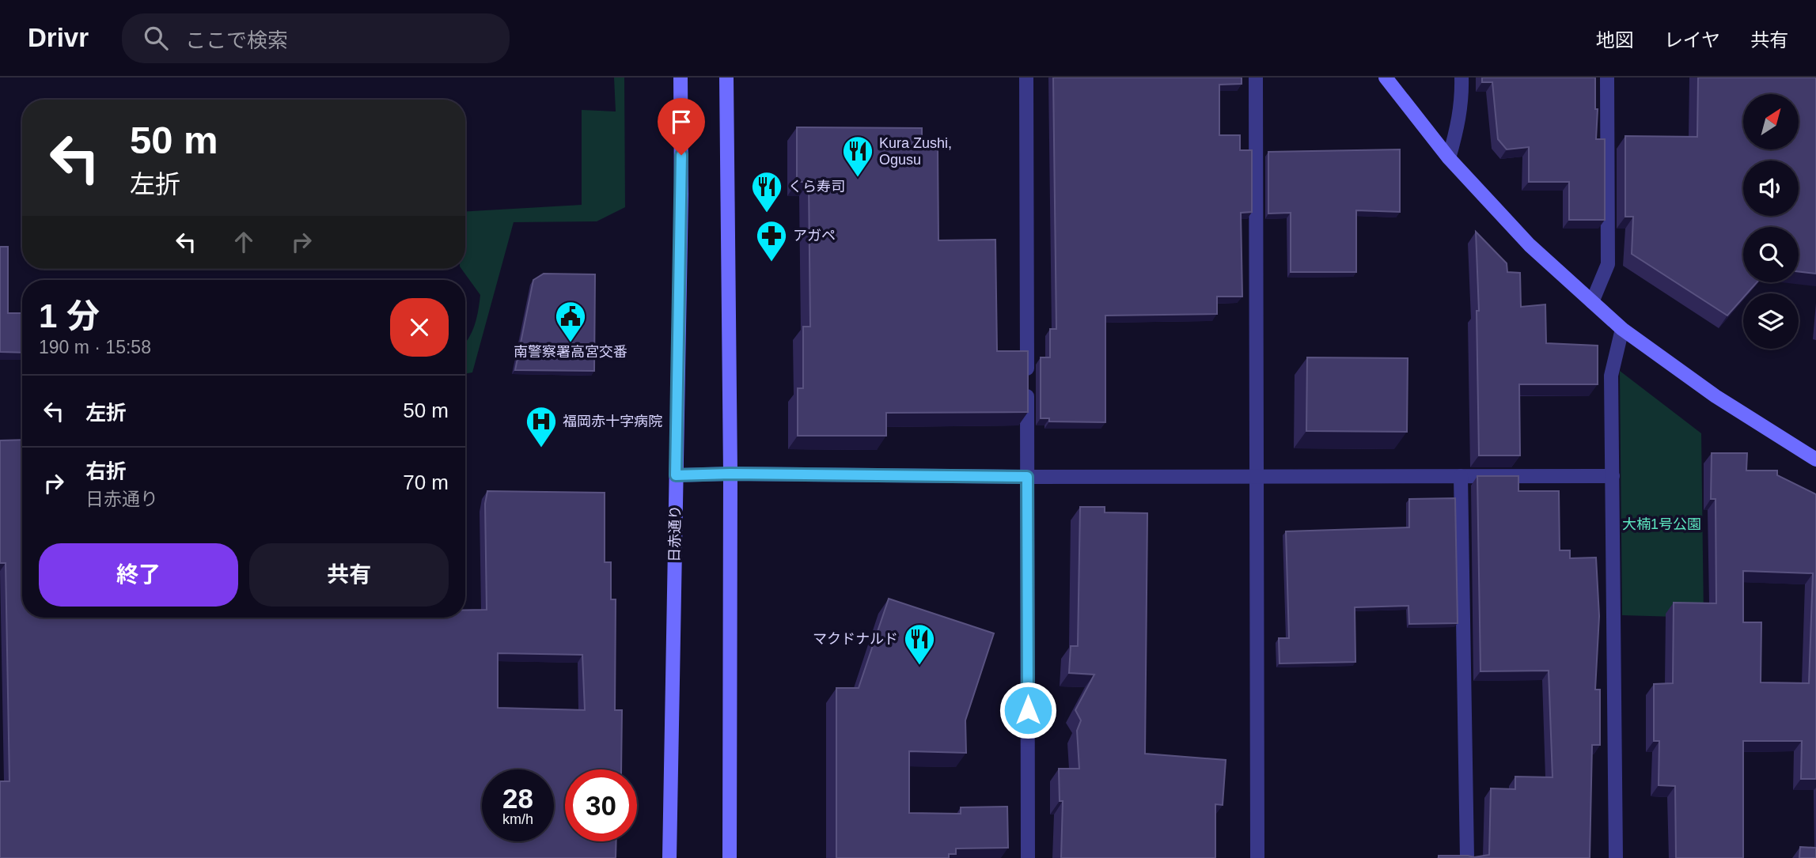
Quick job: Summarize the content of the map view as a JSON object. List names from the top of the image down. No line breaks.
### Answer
{"streets":{"main road":["日赤通り"]},"parks":["大楠1号公園"],"places":{"restaurant":["Kura Zushi, Ogusu","くら寿司","マクドナルド"],"pharmacy":["アガペ"],"public building":["南警察署高宮交番"],"hospital":["福岡赤十字病院"]},"north":"top right","page":{"header":"Drivr","search":"ここで検索","nav":["地図","レイヤ","共有"],"turn":["50 m","左折"],"heading":["1 分","190 m · 15:58"],"list":[{"name":"左折","value":"50 m"},{"name":"右折","note":"日赤通り","value":"70 m"}],"buttons":["終了","共有"],"speed":"28 km/h","limit":"30"}}
